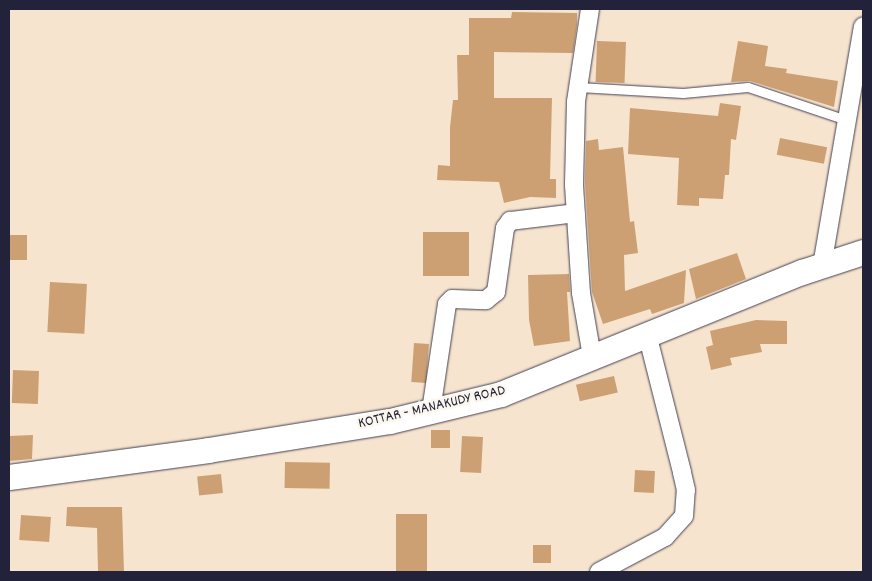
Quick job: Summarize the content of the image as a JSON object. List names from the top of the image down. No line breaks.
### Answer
{"streets":{"main road":["KOTTAR - MANAKUDY ROAD"]}}
